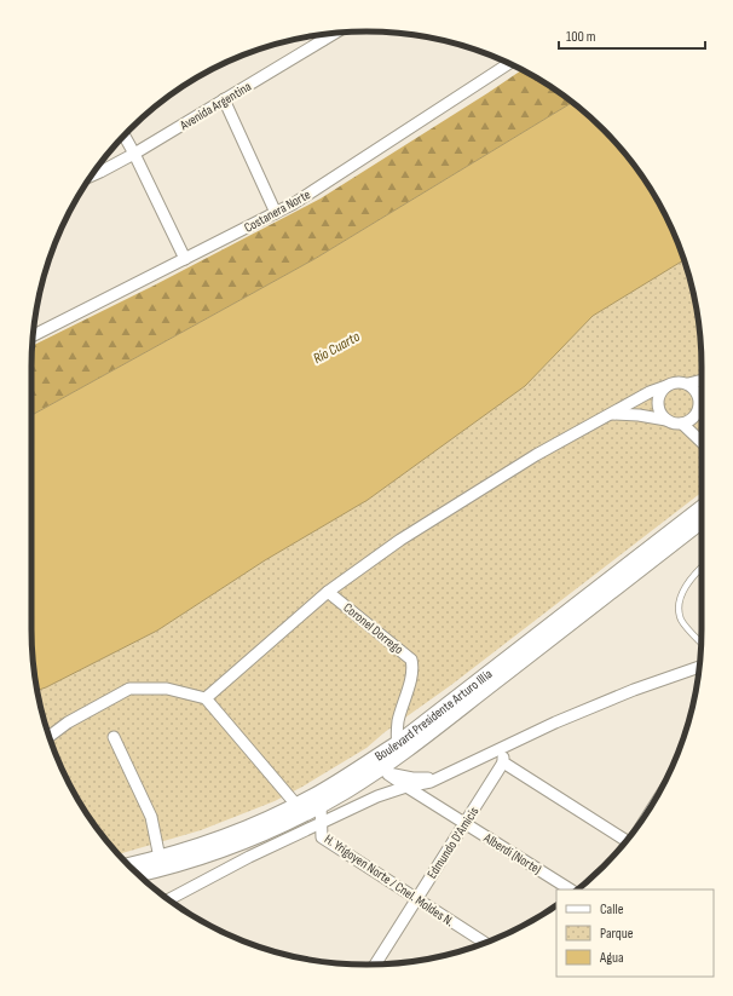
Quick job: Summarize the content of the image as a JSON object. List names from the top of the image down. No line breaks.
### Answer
{"streets":{"main road":["Boulevard Presidente Arturo Illia"],"street":["Avenida Argentina","Costanera Norte","Coronel Dorrego","Edmundo D'Amicis","Alberdi (Norte)","H. Yrigoyen Norte / Cnel. Moldes N."]},"crossings":[["Coronel Dorrego","Boulevard Presidente Arturo Illia"],["Boulevard Presidente Arturo Illia","Alberdi (Norte)"],["Boulevard Presidente Arturo Illia","H. Yrigoyen Norte / Cnel. Moldes N."],["Edmundo D'Amicis","Alberdi (Norte)"],["Edmundo D'Amicis","H. Yrigoyen Norte / Cnel. Moldes N."]],"water":["Río Cuarto"],"legend":["Calle","Parque","Agua"],"scale_bar":"100 m"}
